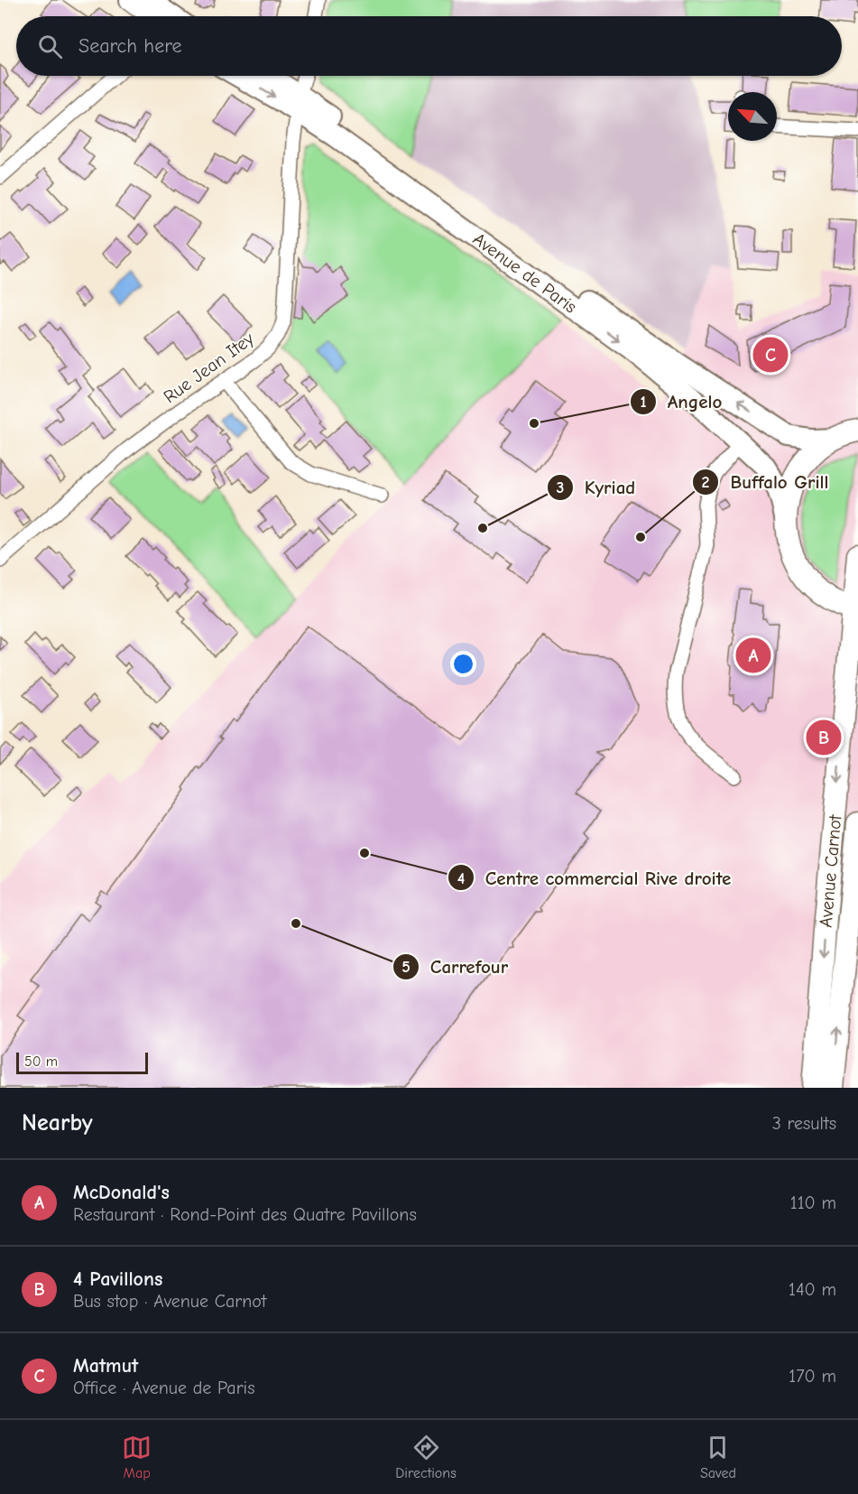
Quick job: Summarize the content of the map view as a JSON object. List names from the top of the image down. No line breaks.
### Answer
{"streets":{"main road":["Avenue de Paris","Avenue Carnot"],"street":["Rue Jean Itey"]},"crossings":[["Avenue de Paris","Rue Jean Itey"]],"places":["Angelo","Kyriad","Buffalo Grill","Centre commercial Rive droite","Carrefour"],"scale_bar":"50 m","north":"top left","page":{"search":"Search here","pins":["C","A","B"],"scale":"50 m","heading":["Nearby","3 results"],"list":[{"mark":"A","name":"McDonald's","note":"Restaurant · Rond-Point des Quatre Pavillons","value":"110 m"},{"mark":"B","name":"4 Pavillons","note":"Bus stop · Avenue Carnot","value":"140 m"},{"mark":"C","name":"Matmut","note":"Office · Avenue de Paris","value":"170 m"}],"nav":["Map","Directions","Saved"]}}
